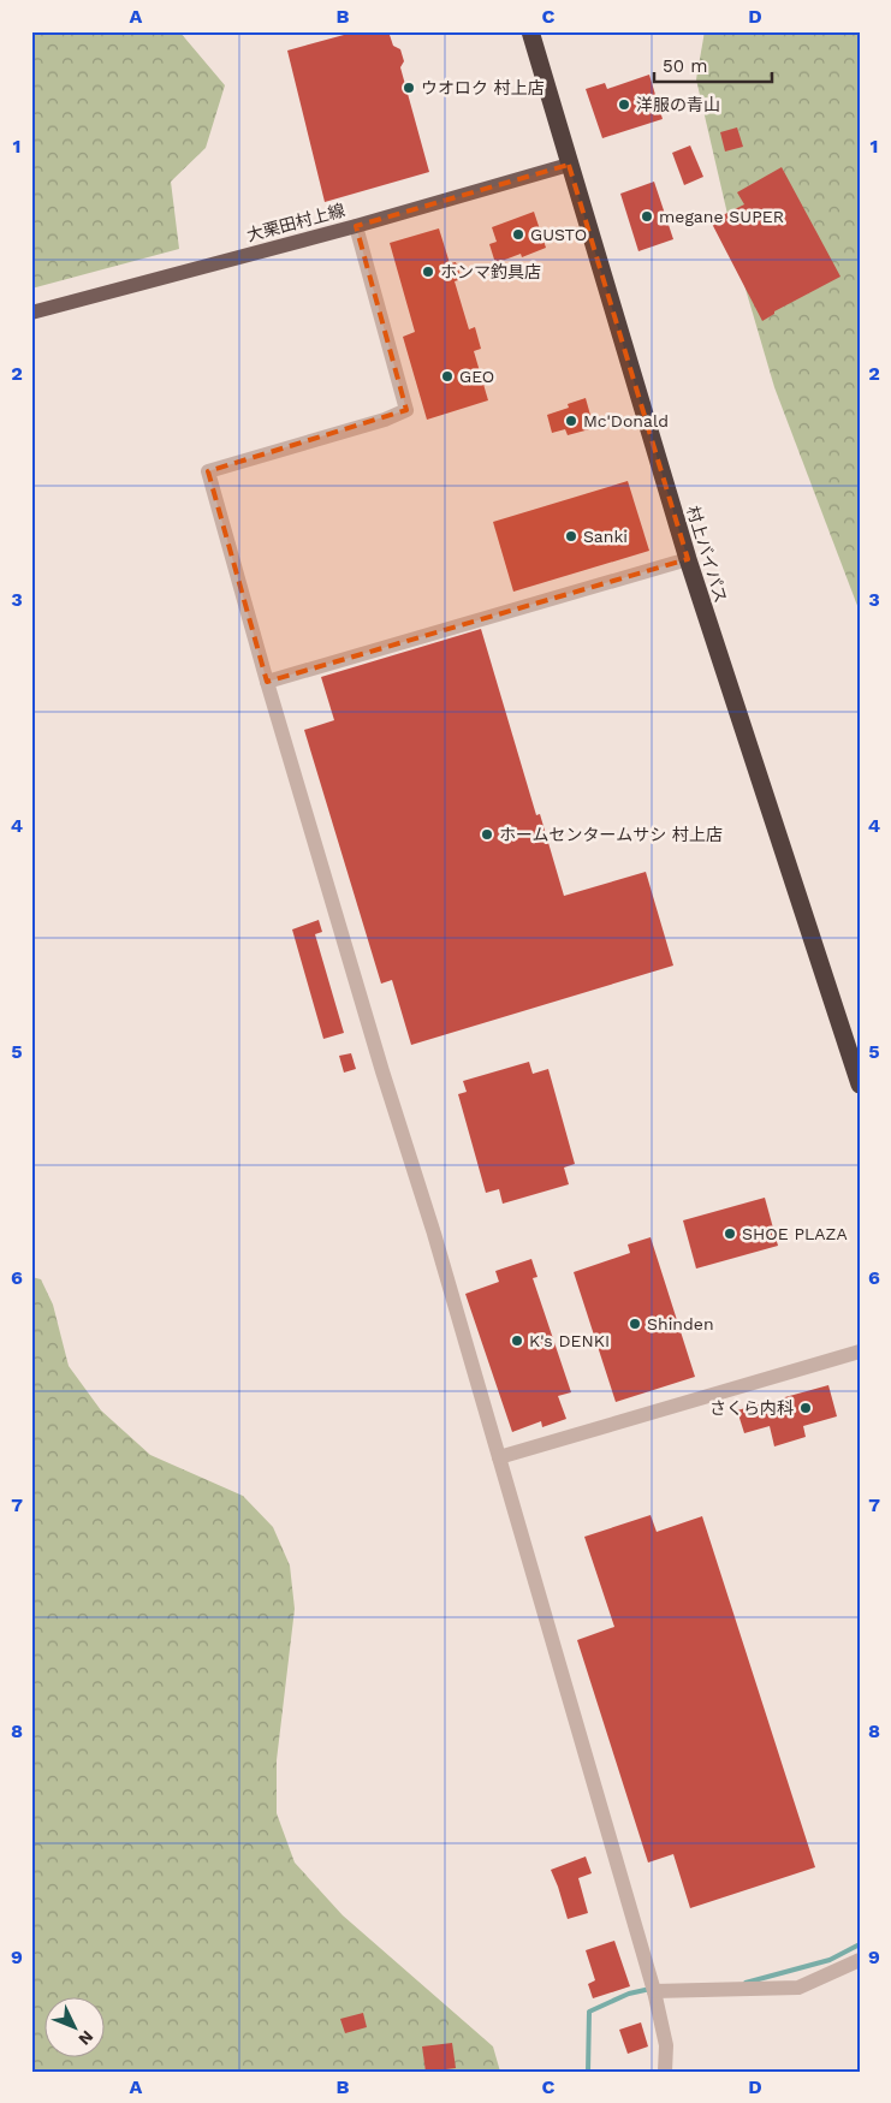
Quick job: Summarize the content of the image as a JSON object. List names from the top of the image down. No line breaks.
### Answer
{"streets":{"highway":["村上バイパス"],"main road":["大栗田村上線"]},"crossings":[["大栗田村上線","村上バイパス"]],"places":["ウオロク 村上店","洋服の青山","megane SUPER","GUSTO","ホンマ釣具店","GEO","Mc'Donald","Sanki","ホームセンタームサシ 村上店","SHOE PLAZA","Shinden","K's DENKI","さくら内科"],"scale_bar":"50 m","north":"bottom right","grid":{"columns":["A","B","C","D"],"rows":["1","2","3","4","5","6","7","8","9"]}}
